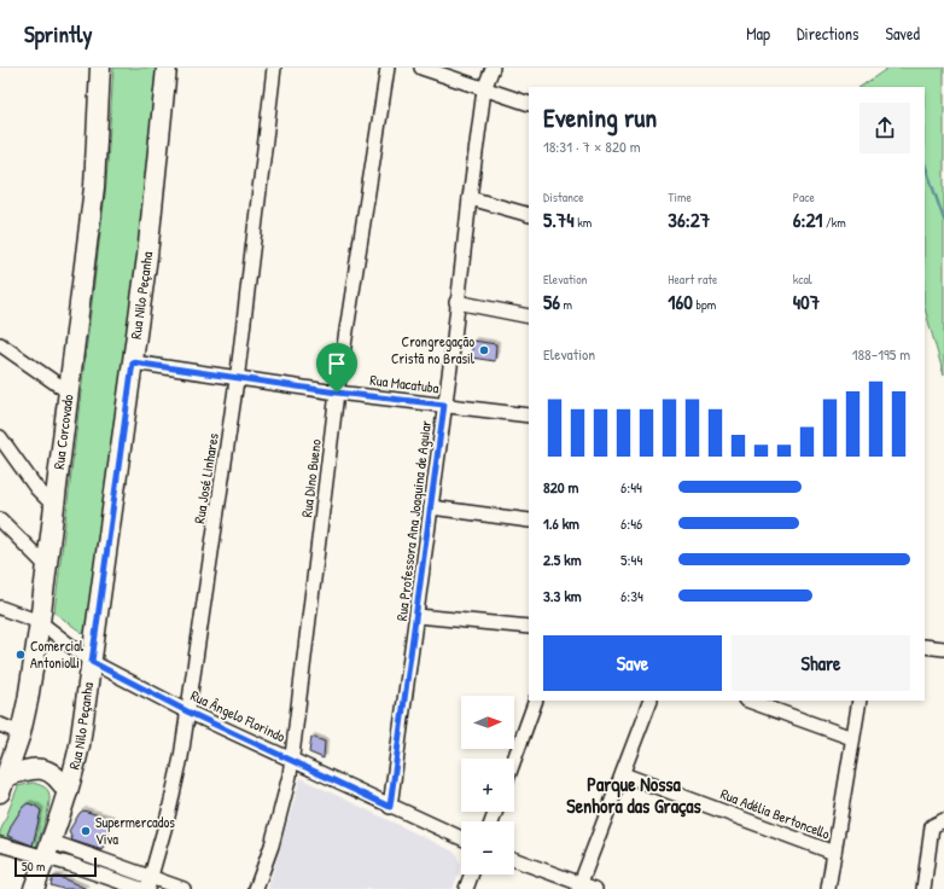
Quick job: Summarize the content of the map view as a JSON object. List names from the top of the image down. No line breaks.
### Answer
{"streets":{"street":["Rua Nilo Peçanha","Rua Macatuba","Rua Corcovado","Rua José Linhares","Rua Dino Bueno","Rua Professora Ana Joaquina de Aguiar","Rua Ângelo Florindo","Rua Adélia Bertoncello"]},"crossings":[["Rua Nilo Peçanha","Rua Macatuba"],["Rua Nilo Peçanha","Rua Ângelo Florindo"],["Rua Macatuba","Rua José Linhares"],["Rua Macatuba","Rua Dino Bueno"],["Rua Macatuba","Rua Professora Ana Joaquina de Aguiar"],["Rua Corcovado","Rua Ângelo Florindo"],["Rua José Linhares","Rua Ângelo Florindo"],["Rua Dino Bueno","Rua Ângelo Florindo"],["Rua Professora Ana Joaquina de Aguiar","Rua Ângelo Florindo"]],"districts":["Parque Nossa Senhora das Graças"],"places":["Crongregação Cristã no Brasil","Comercial Antoniolli","Supermercados Viva"],"scale_bar":"50 m","north":"right","page":{"header":"Sprintly","nav":["Map","Directions","Saved"],"heading":["Evening run","18:31 · 7 × 820 m"],"stats":[["Distance","5.74 km"],["Time","36:27"],["Pace","6:21 /km"],["Elevation","56 m"],["Heart rate","160 bpm"],["kcal","407"]],"chart":["Elevation","188–195 m"],"list":[{"name":"820 m","note":"6:44"},{"name":"1.6 km","note":"6:46"},{"name":"2.5 km","note":"5:44"},{"name":"3.3 km","note":"6:34"}],"buttons":["Save","Share"],"map_buttons":["+","−"],"scale":"50 m"}}
